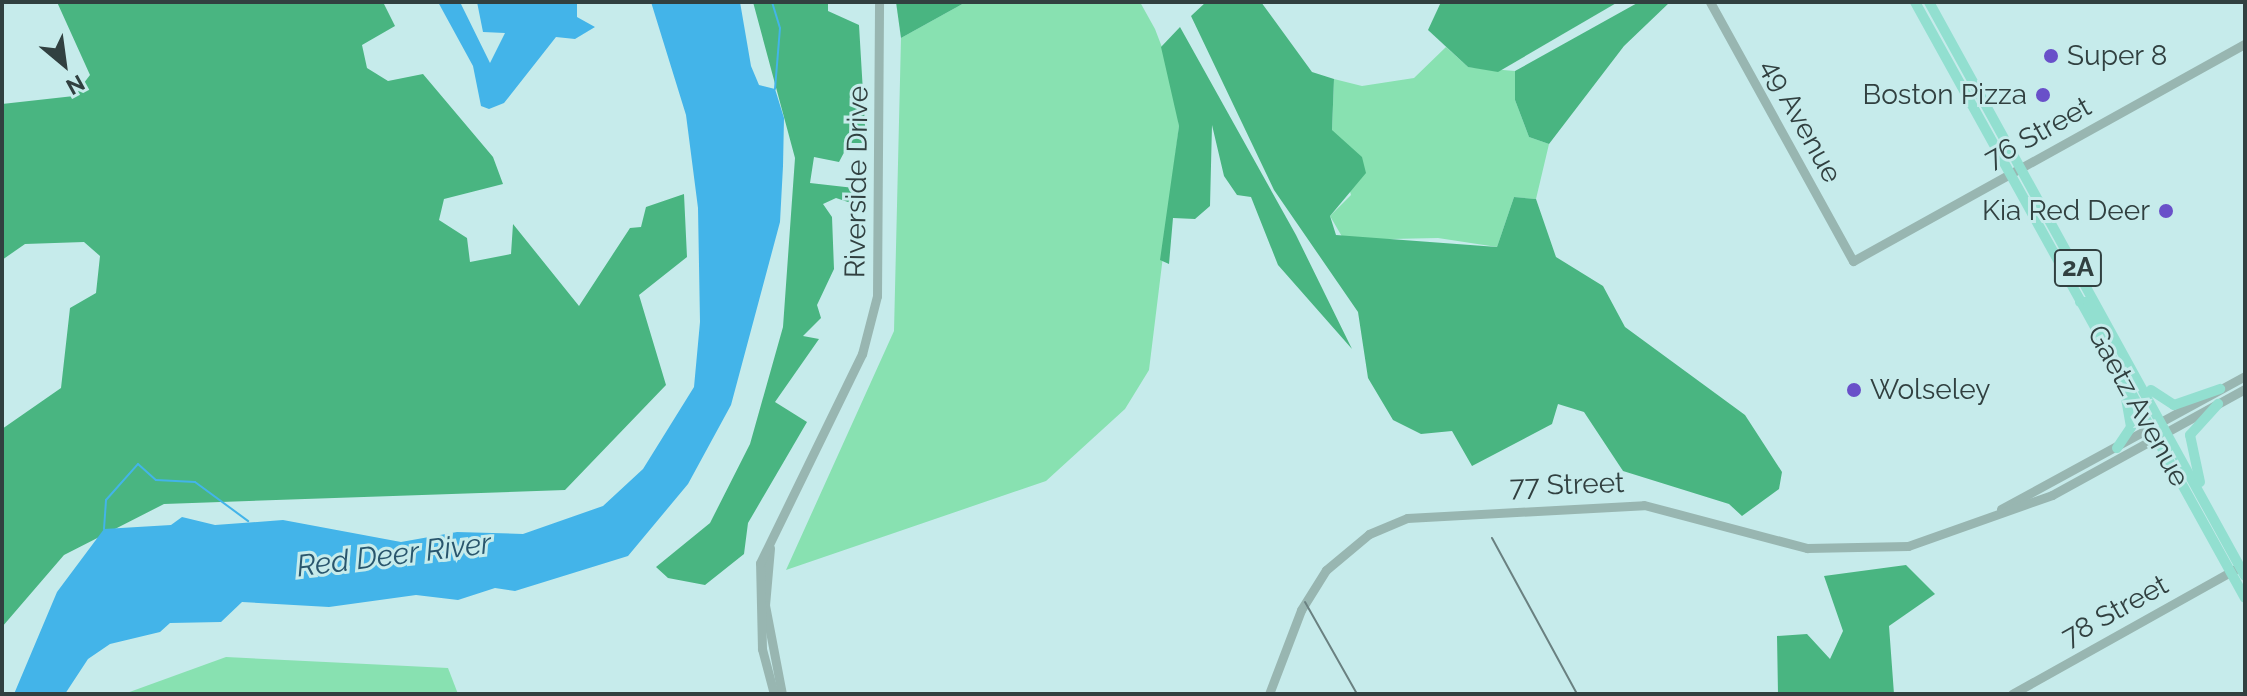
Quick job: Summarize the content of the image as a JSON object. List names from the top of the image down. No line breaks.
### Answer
{"streets":{"main road":["49 Avenue","76 Street","Riverside Drive","2A","Gaetz Avenue","77 Street","78 Street"]},"crossings":[["49 Avenue","76 Street"],["76 Street","Gaetz Avenue"],["Gaetz Avenue","77 Street"],["Gaetz Avenue","78 Street"]],"water":["Red Deer River"],"places":["Super 8","Boston Pizza","Kia Red Deer","Wolseley"],"north":"bottom right"}
